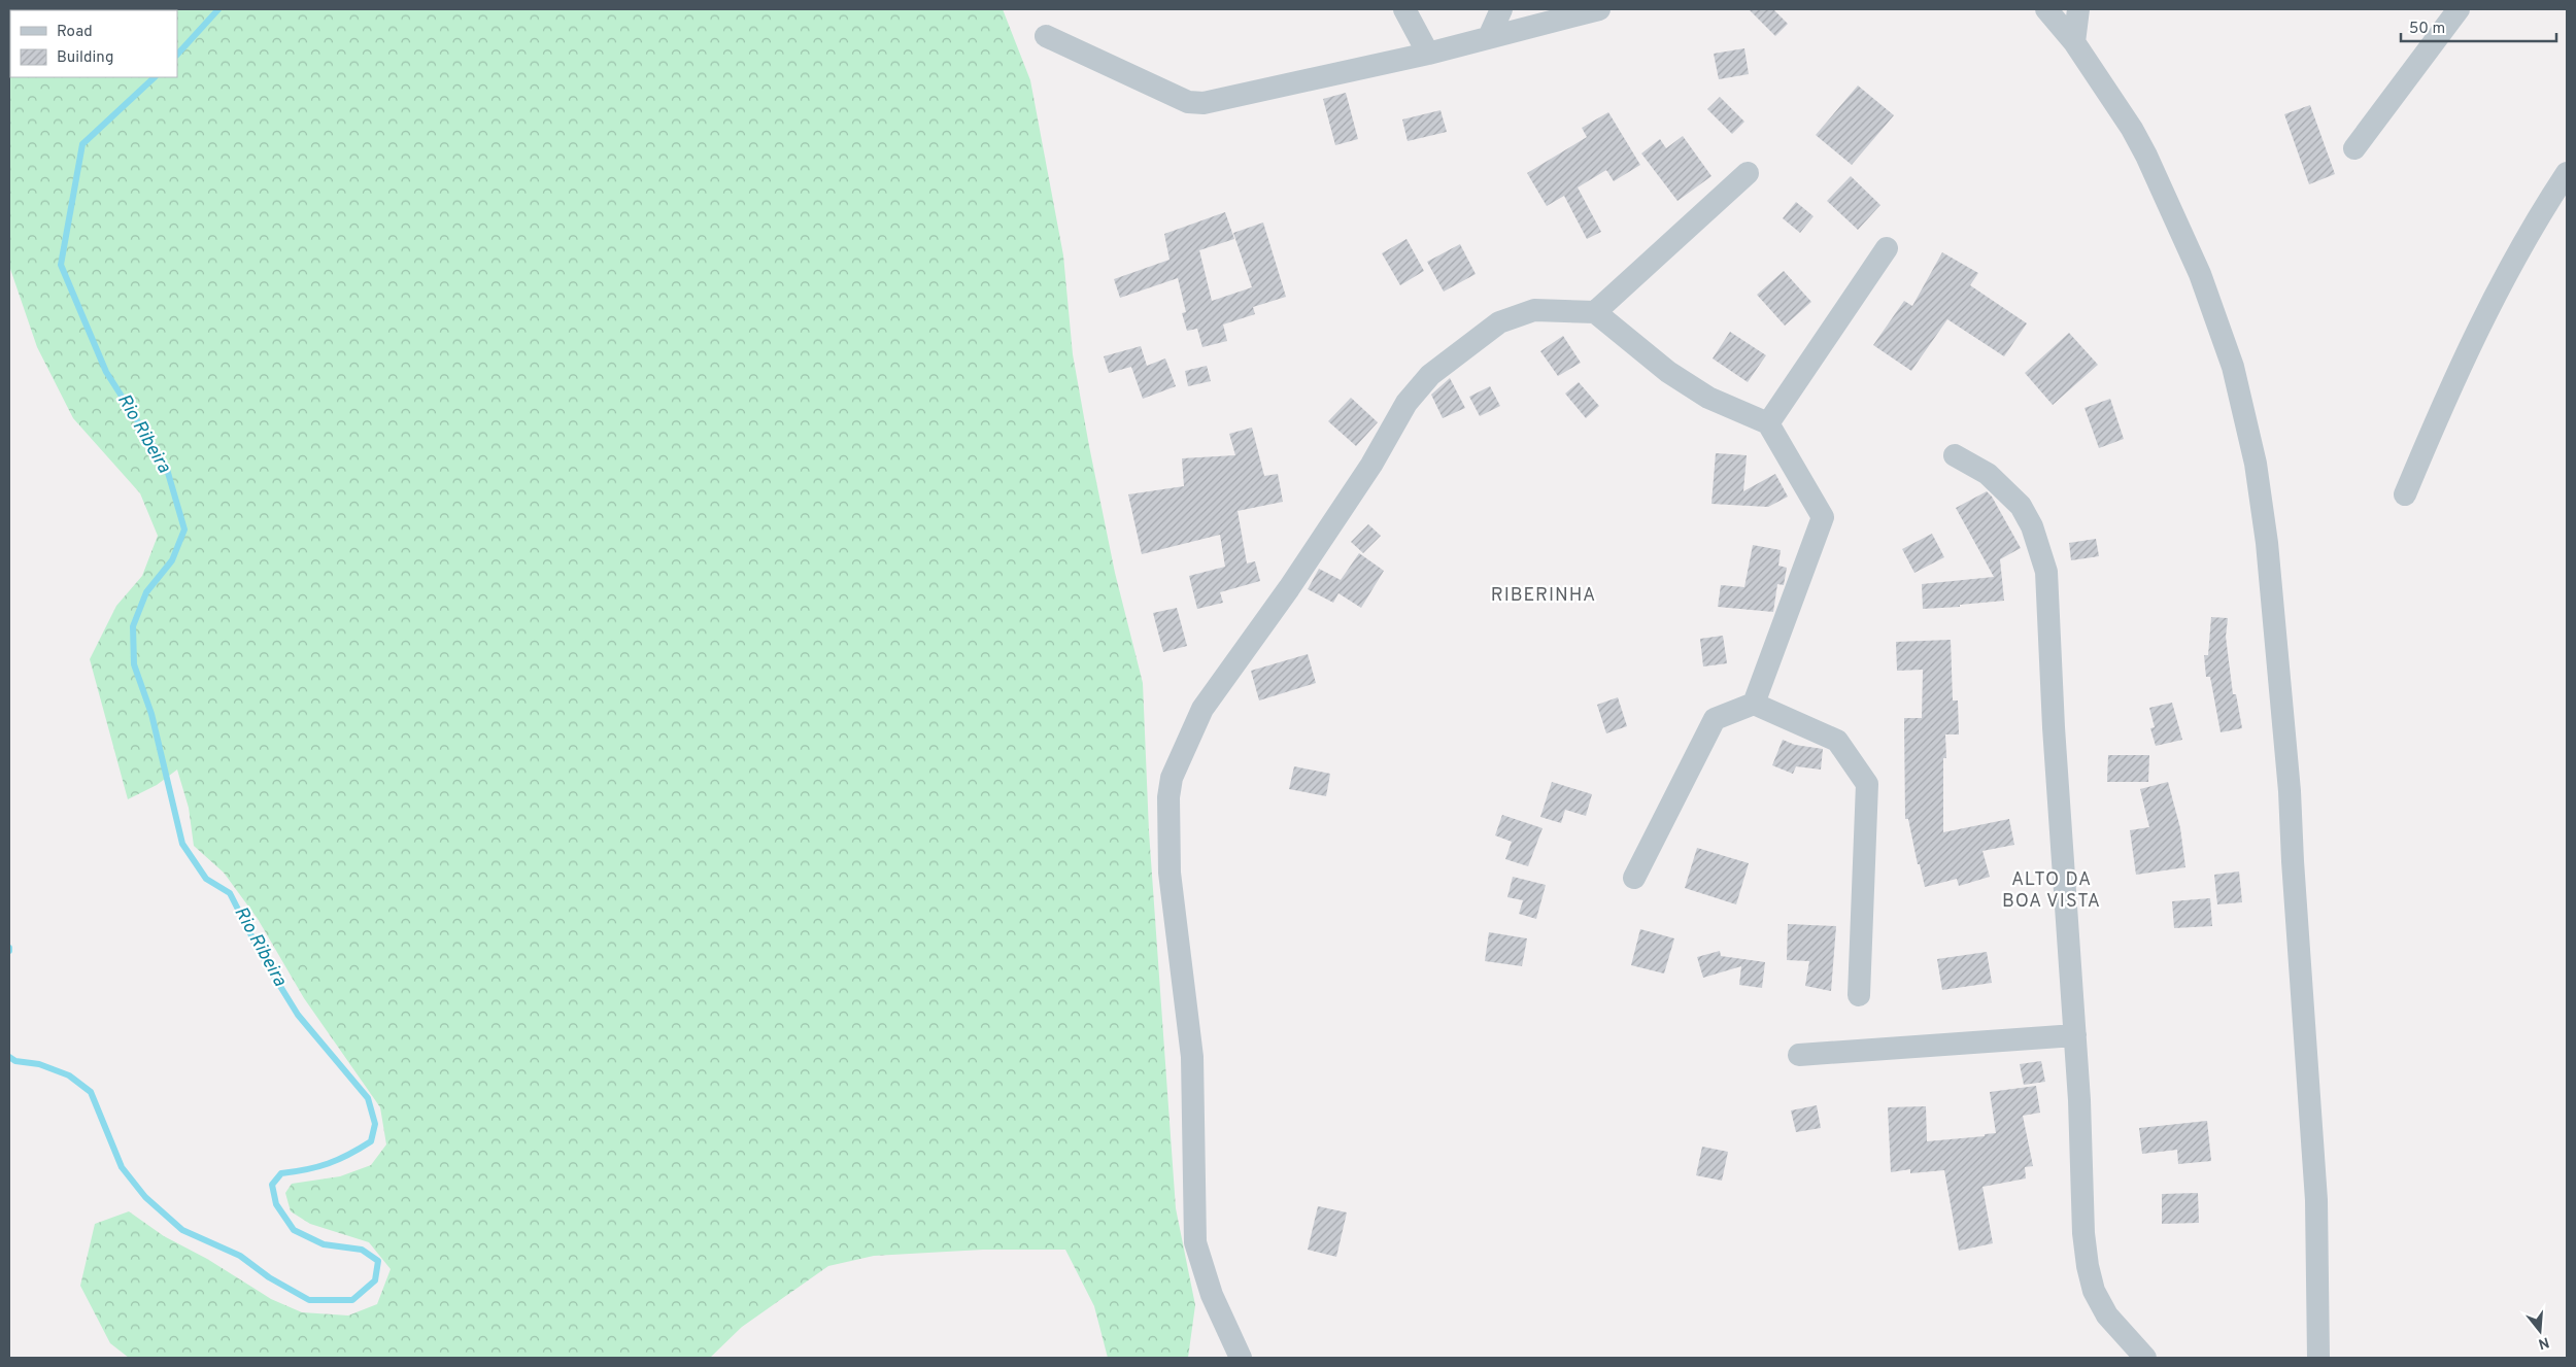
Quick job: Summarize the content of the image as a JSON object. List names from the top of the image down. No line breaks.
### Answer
{"districts":["RIBERINHA","ALTO DA BOA VISTA"],"water":["Rio Ribeira"],"legend":["Road","Building"],"scale_bar":"50 m","north":"bottom"}
